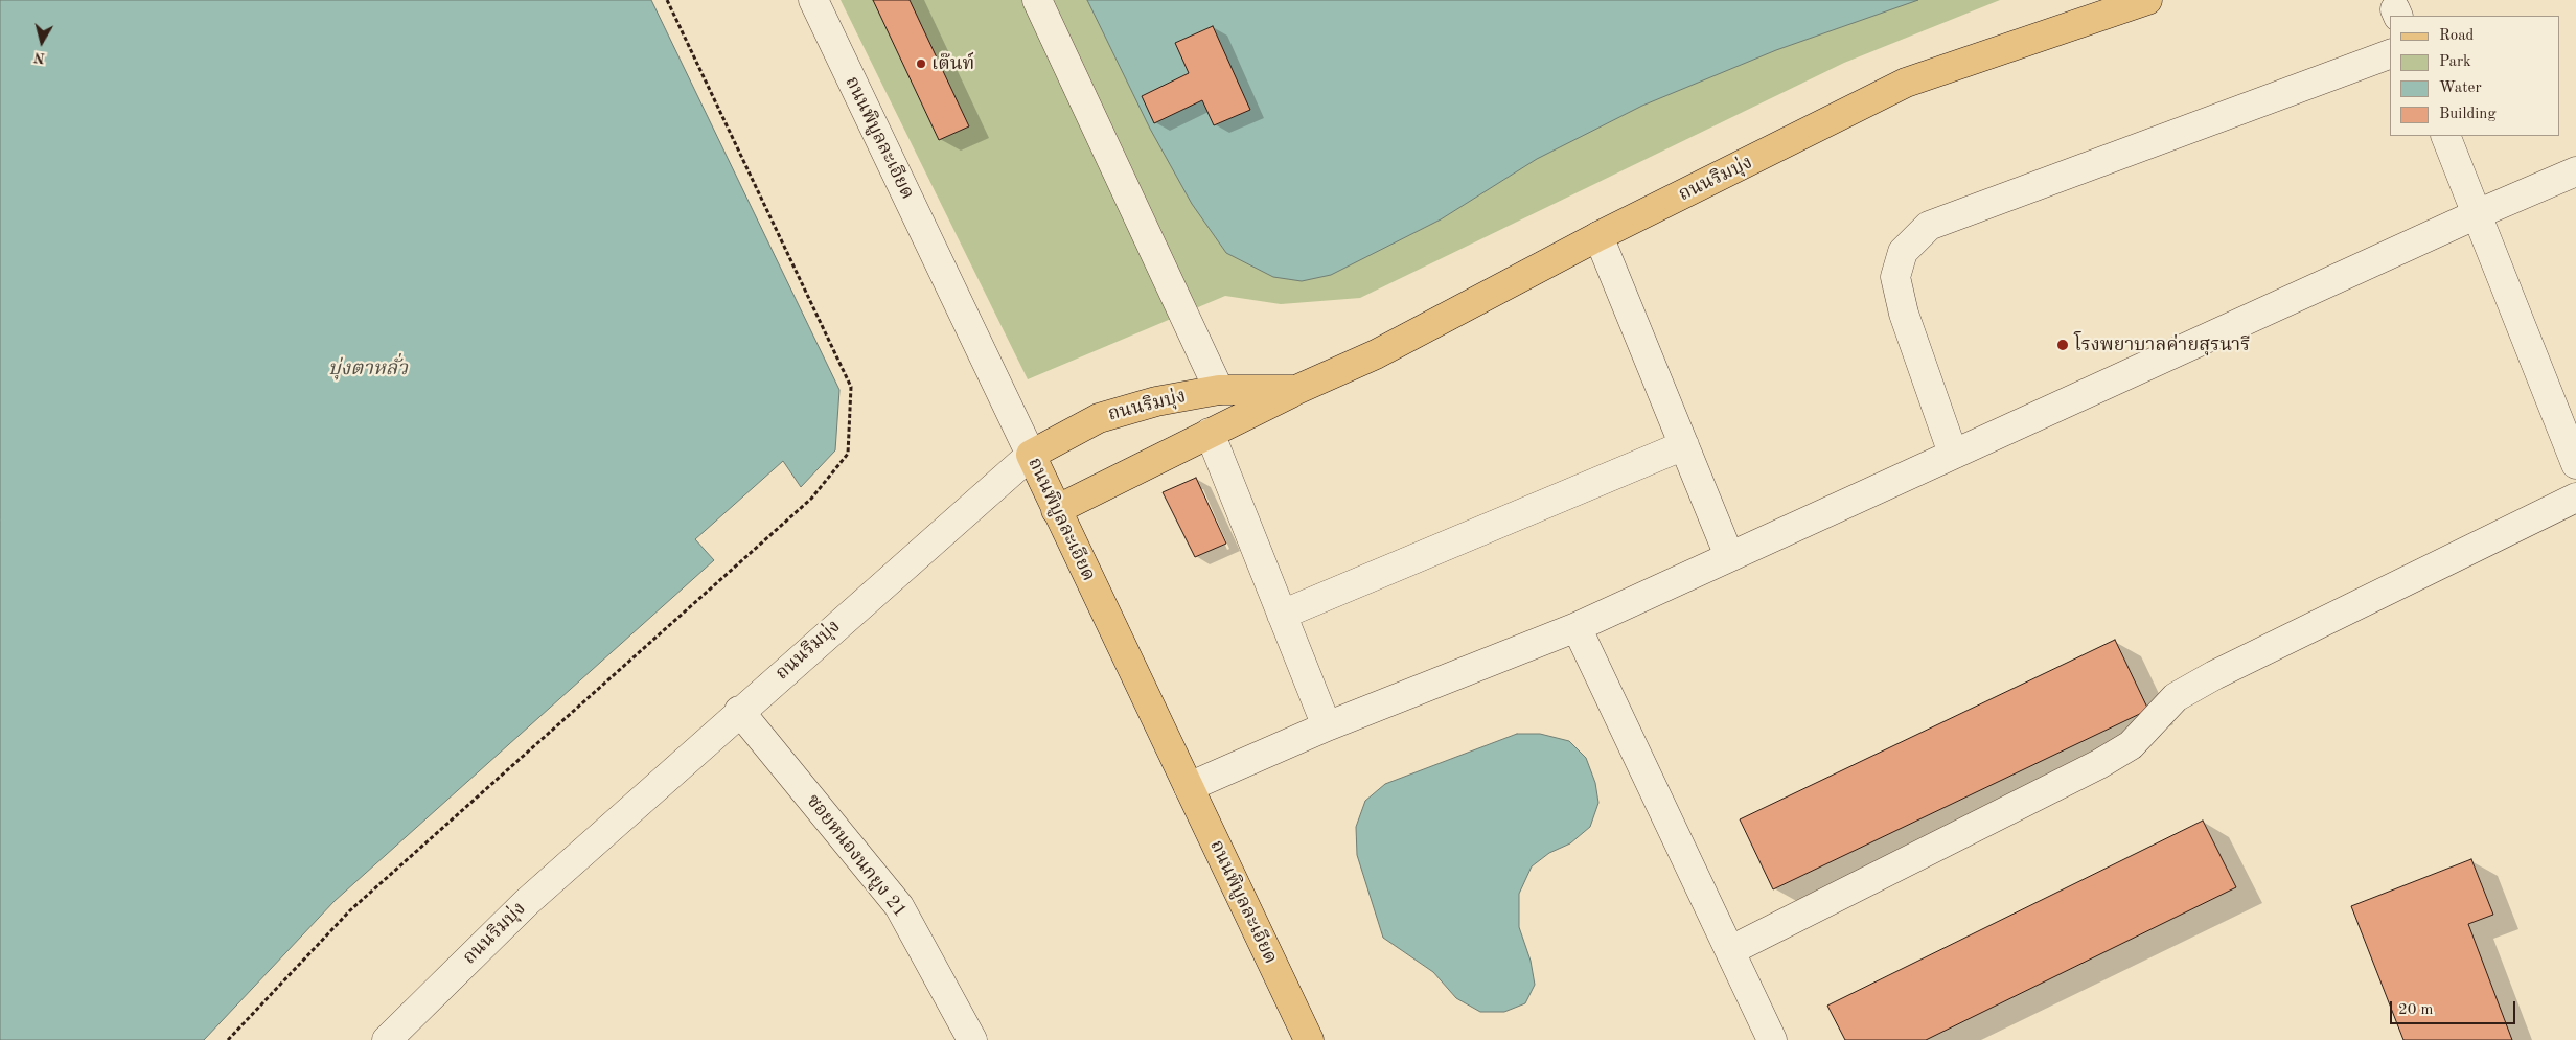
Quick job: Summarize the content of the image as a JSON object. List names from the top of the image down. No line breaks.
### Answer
{"streets":{"main road":["ถนนพิบูลละเอียด","ถนนริมบุ่ง"],"street":["ซอยหนองนกยูง 21"]},"crossings":[["ถนนพิบูลละเอียด","ถนนริมบุ่ง"],["ถนนริมบุ่ง","ซอยหนองนกยูง 21"]],"water":["บุ่งตาหลั่ว"],"places":["เต๊นท์","โรงพยาบาลค่ายสุรนารี"],"legend":["Road","Park","Water","Building"],"scale_bar":"20 m","north":"bottom"}
